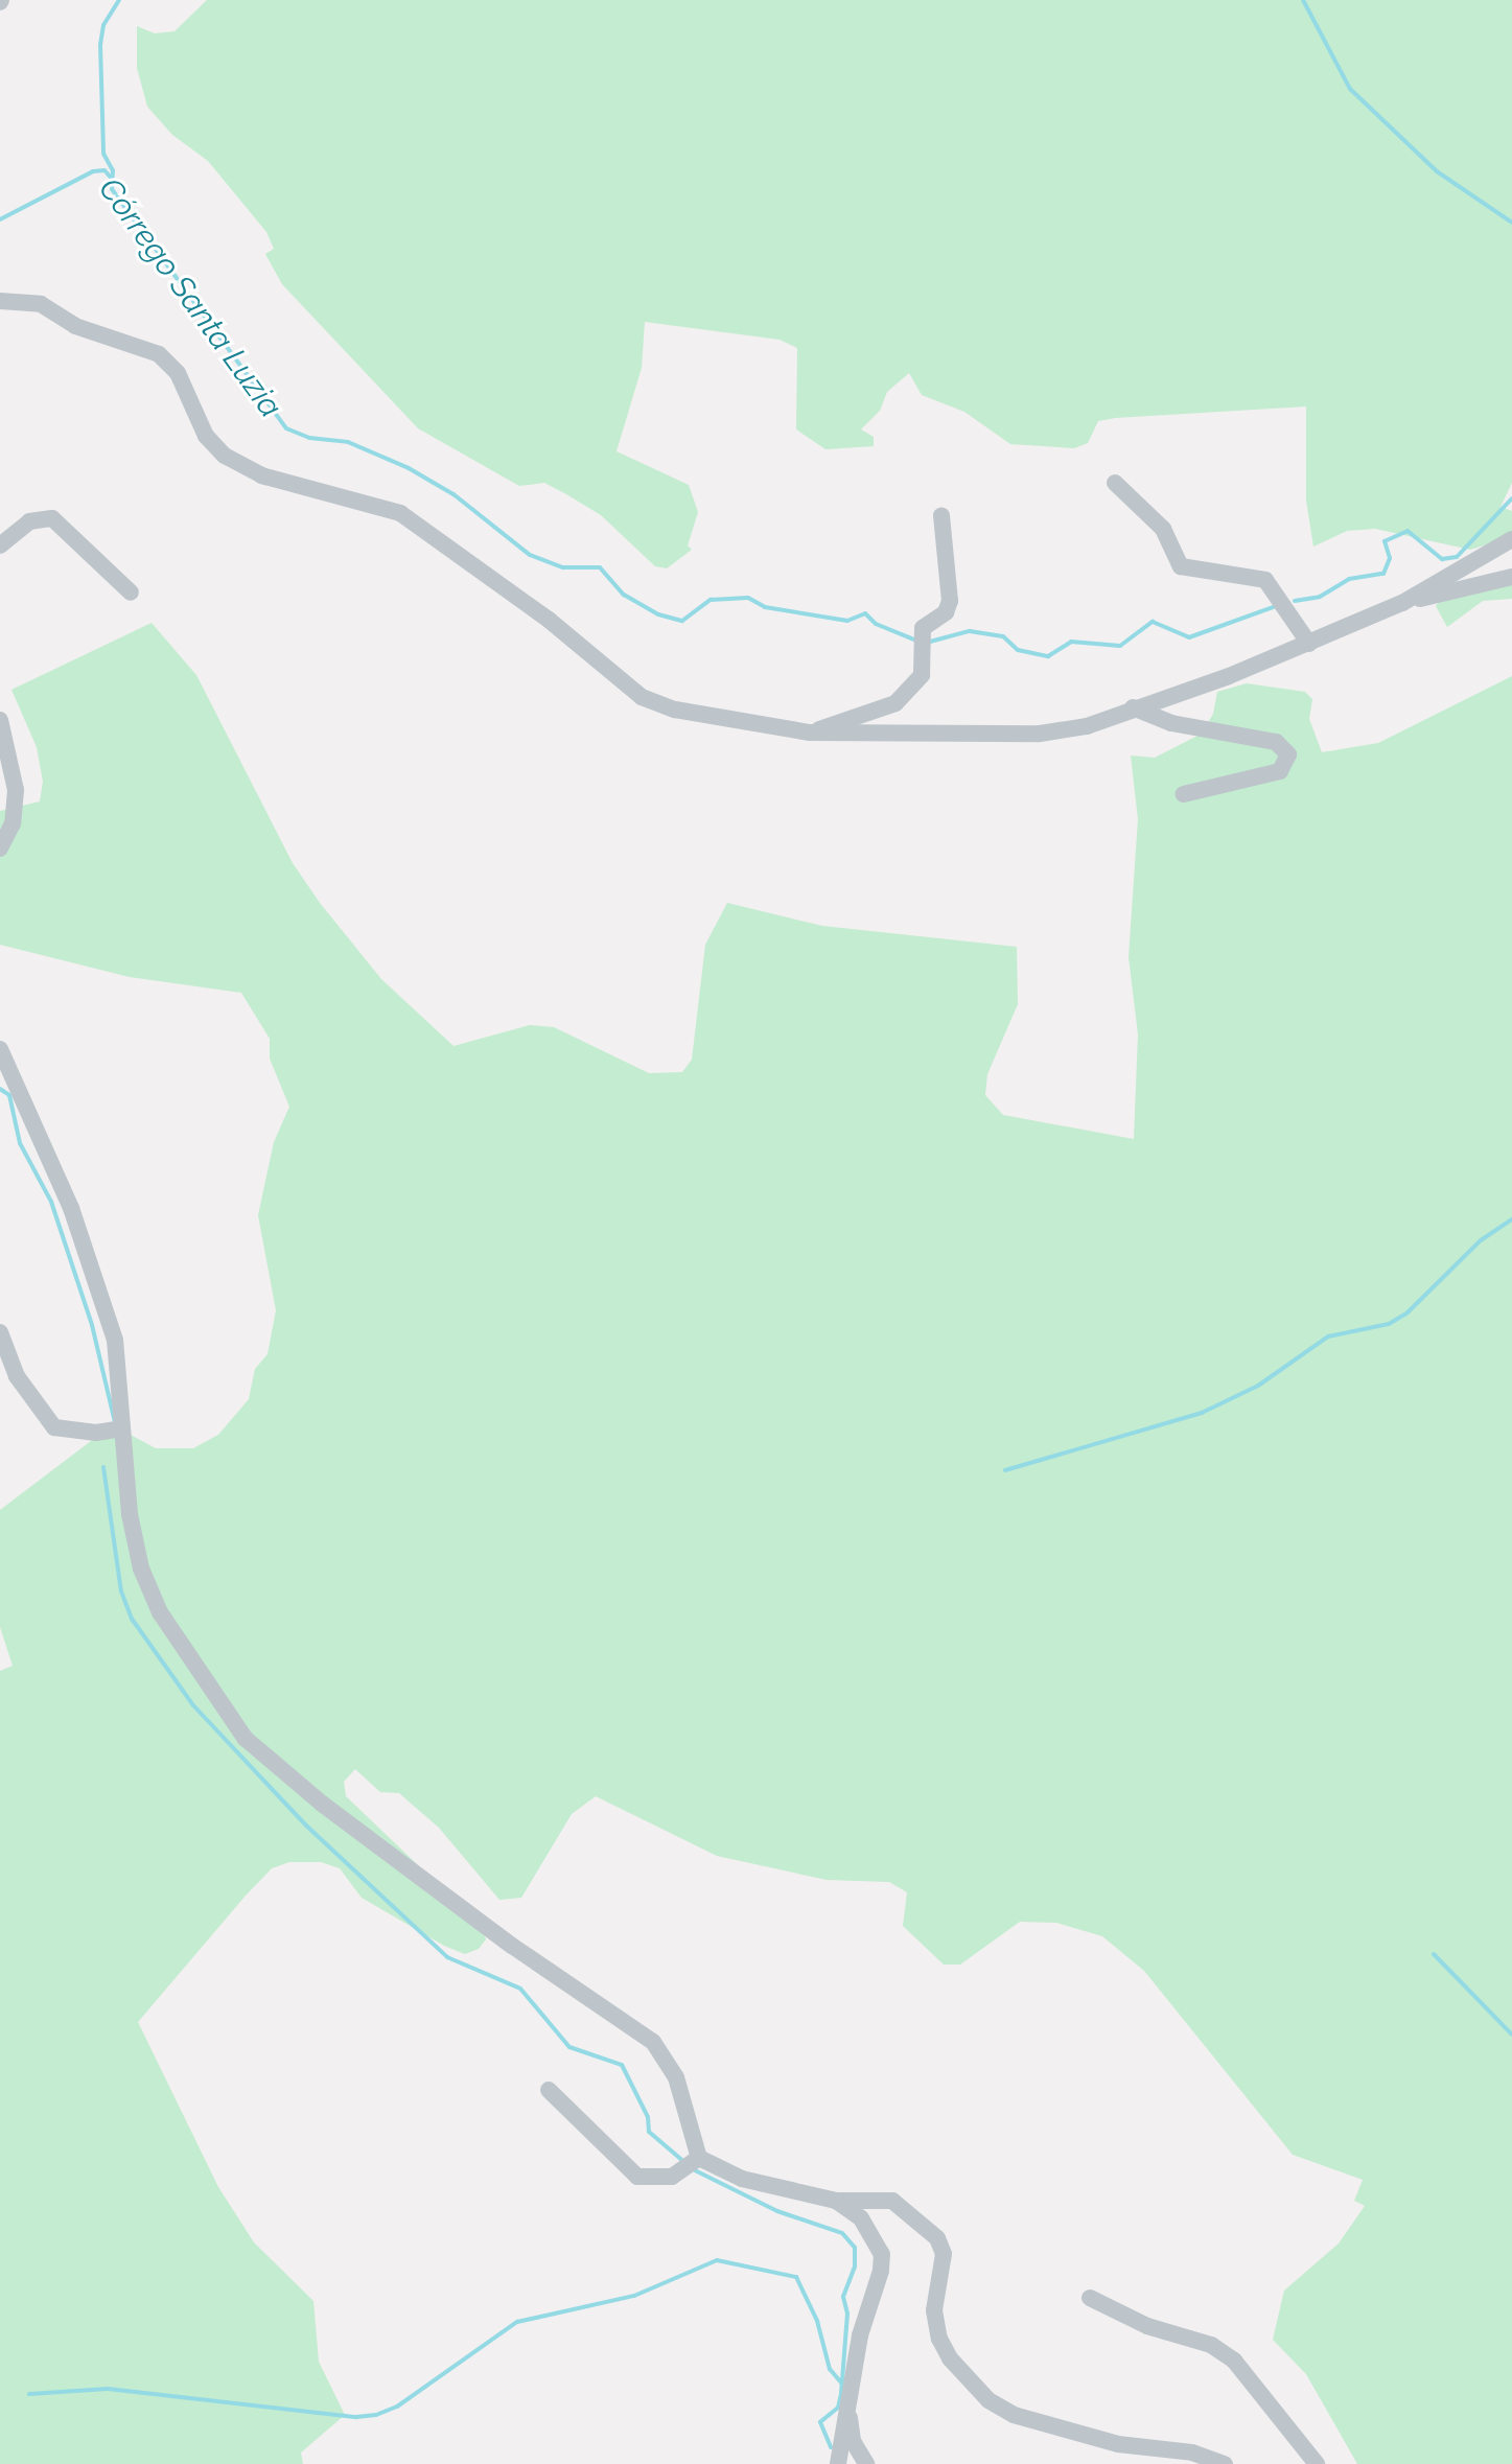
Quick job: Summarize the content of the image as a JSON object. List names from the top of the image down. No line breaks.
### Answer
{"water":["Córrego Santa Luzia"]}
